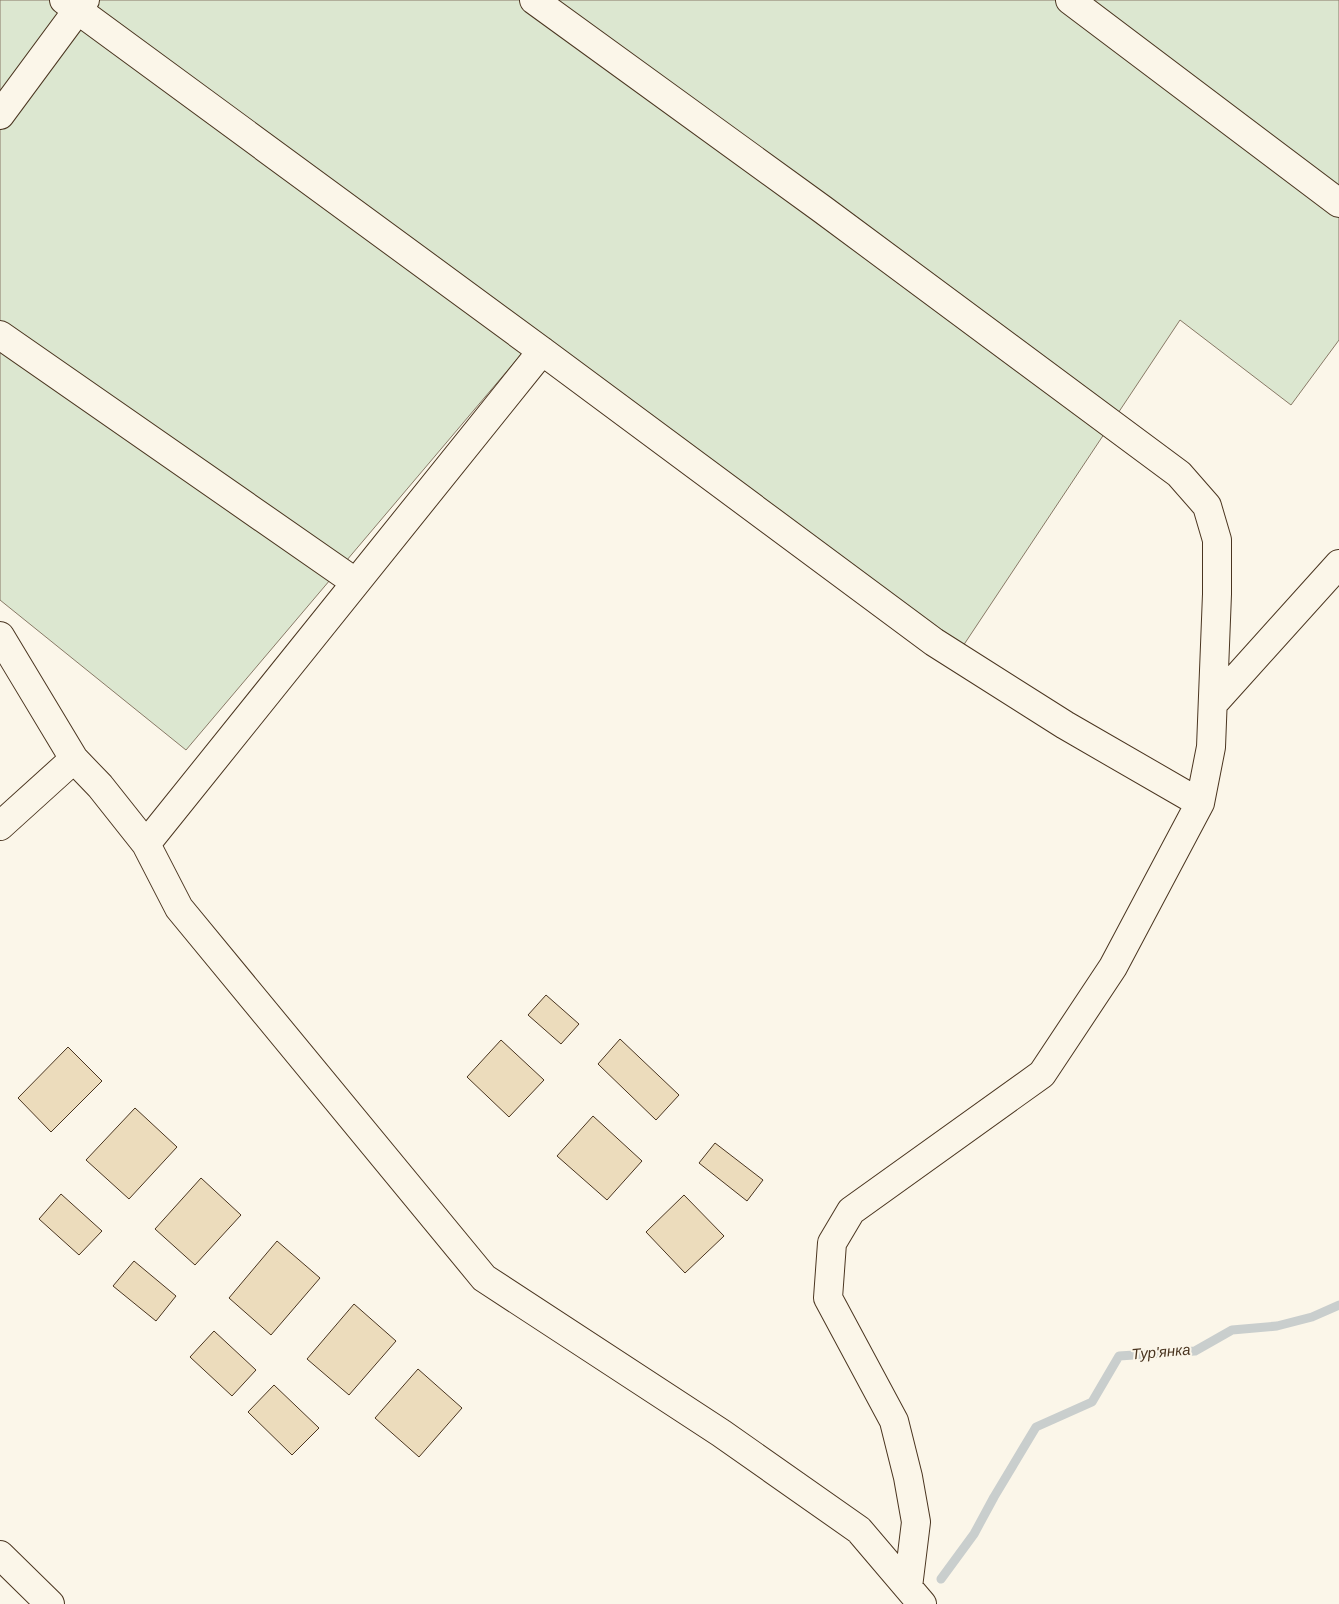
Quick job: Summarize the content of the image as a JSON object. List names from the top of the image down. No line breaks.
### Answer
{"water":["Тур'янка"]}
